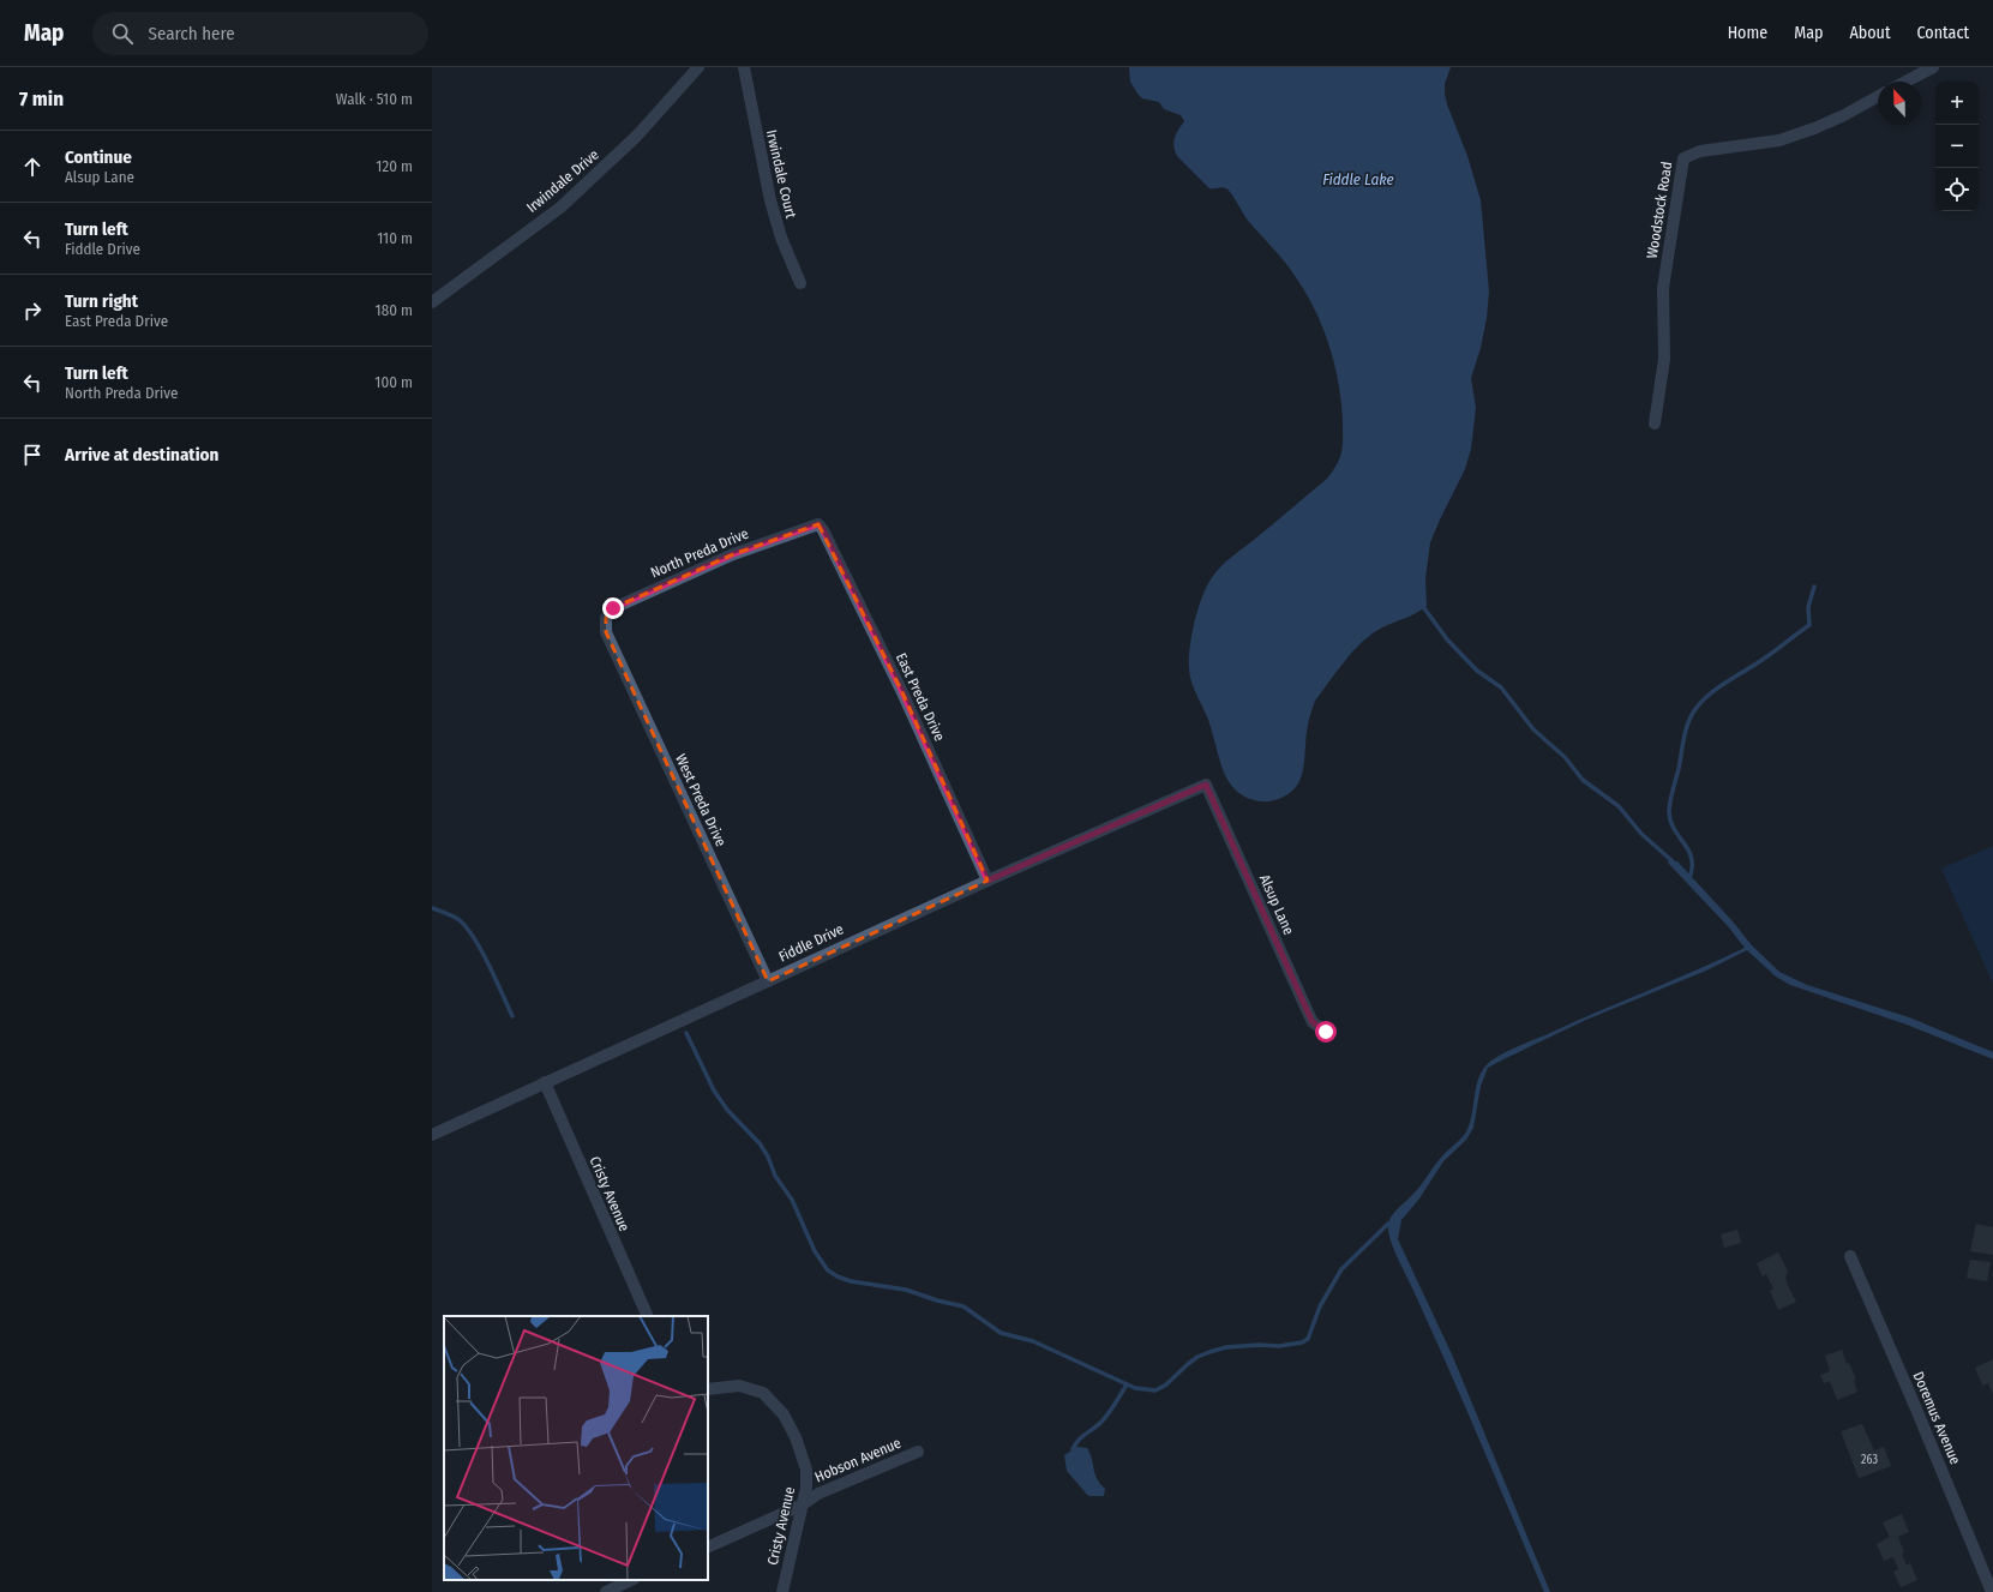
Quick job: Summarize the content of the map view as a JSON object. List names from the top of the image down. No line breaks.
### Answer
{"streets":{"street":["Irwindale Court","Irwindale Drive","Woodstock Road","North Preda Drive","East Preda Drive","West Preda Drive","Alsup Lane","Fiddle Drive","Cristy Avenue","Doremus Avenue","Hobson Avenue"]},"crossings":[["North Preda Drive","East Preda Drive"],["North Preda Drive","West Preda Drive"],["East Preda Drive","Fiddle Drive"],["West Preda Drive","Fiddle Drive"],["Alsup Lane","Fiddle Drive"],["Fiddle Drive","Cristy Avenue"],["Cristy Avenue","Hobson Avenue"]],"water":["Fiddle Lake"],"house_numbers":["263"],"north":"top","page":{"header":"Map","search":"Search here","nav":["Home","Map","About","Contact"],"heading":["7 min","Walk · 510 m"],"map_buttons":["+","−"],"list":[["Continue","Alsup Lane","120 m"],["Turn left","Fiddle Drive","110 m"],["Turn right","East Preda Drive","180 m"],["Turn left","North Preda Drive","100 m"],"Arrive at destination"]}}
